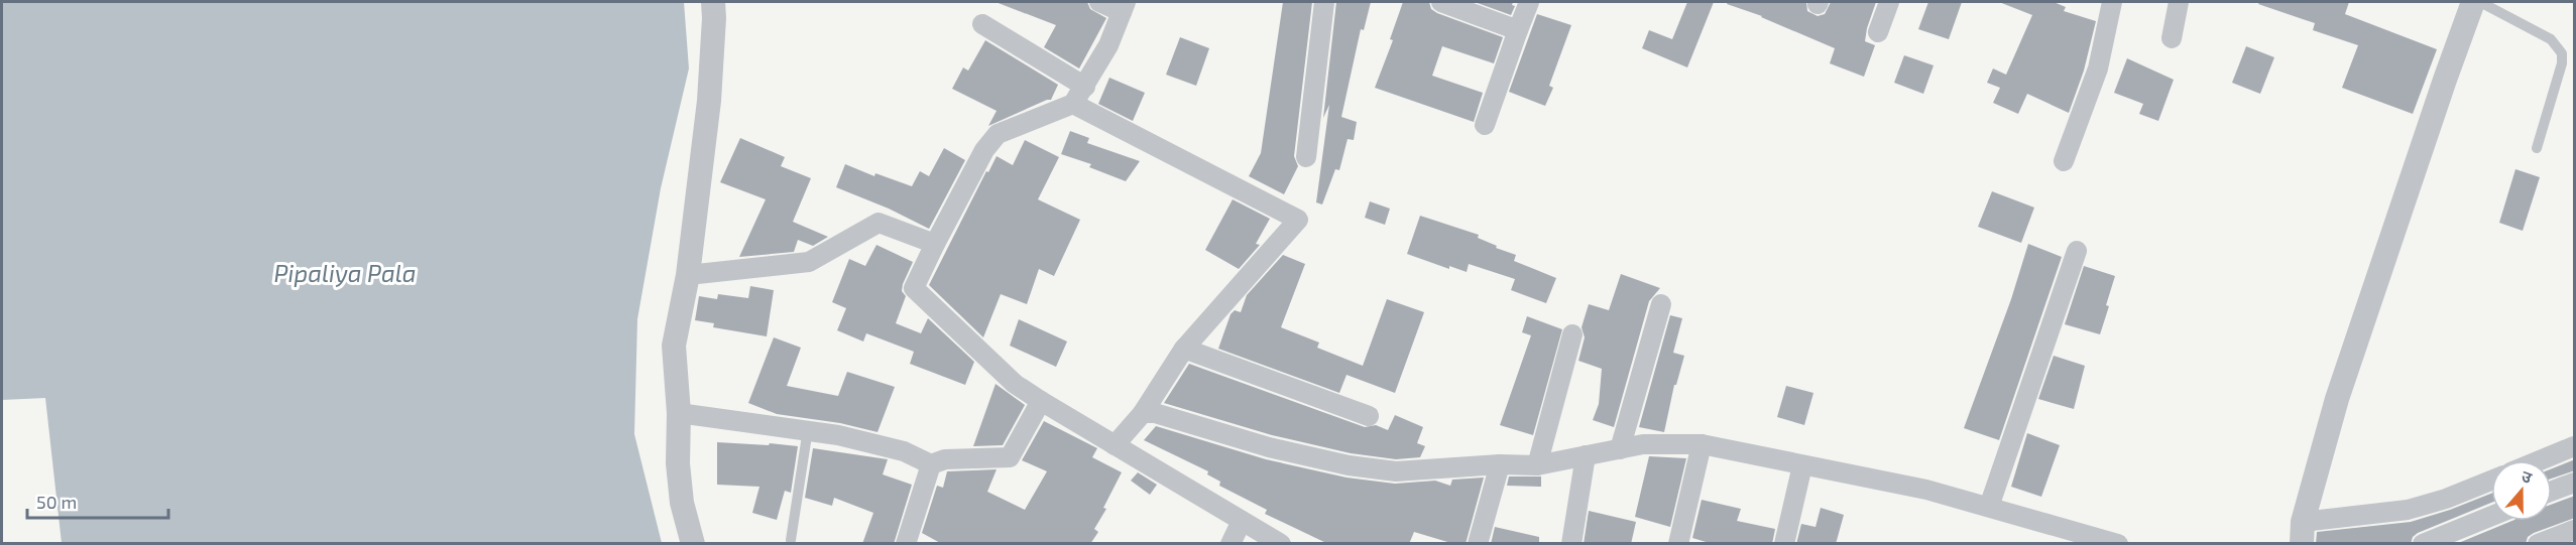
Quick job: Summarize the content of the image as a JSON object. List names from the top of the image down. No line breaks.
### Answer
{"water":["Pipaliya Pala"],"scale_bar":"50 m","north":"top"}
